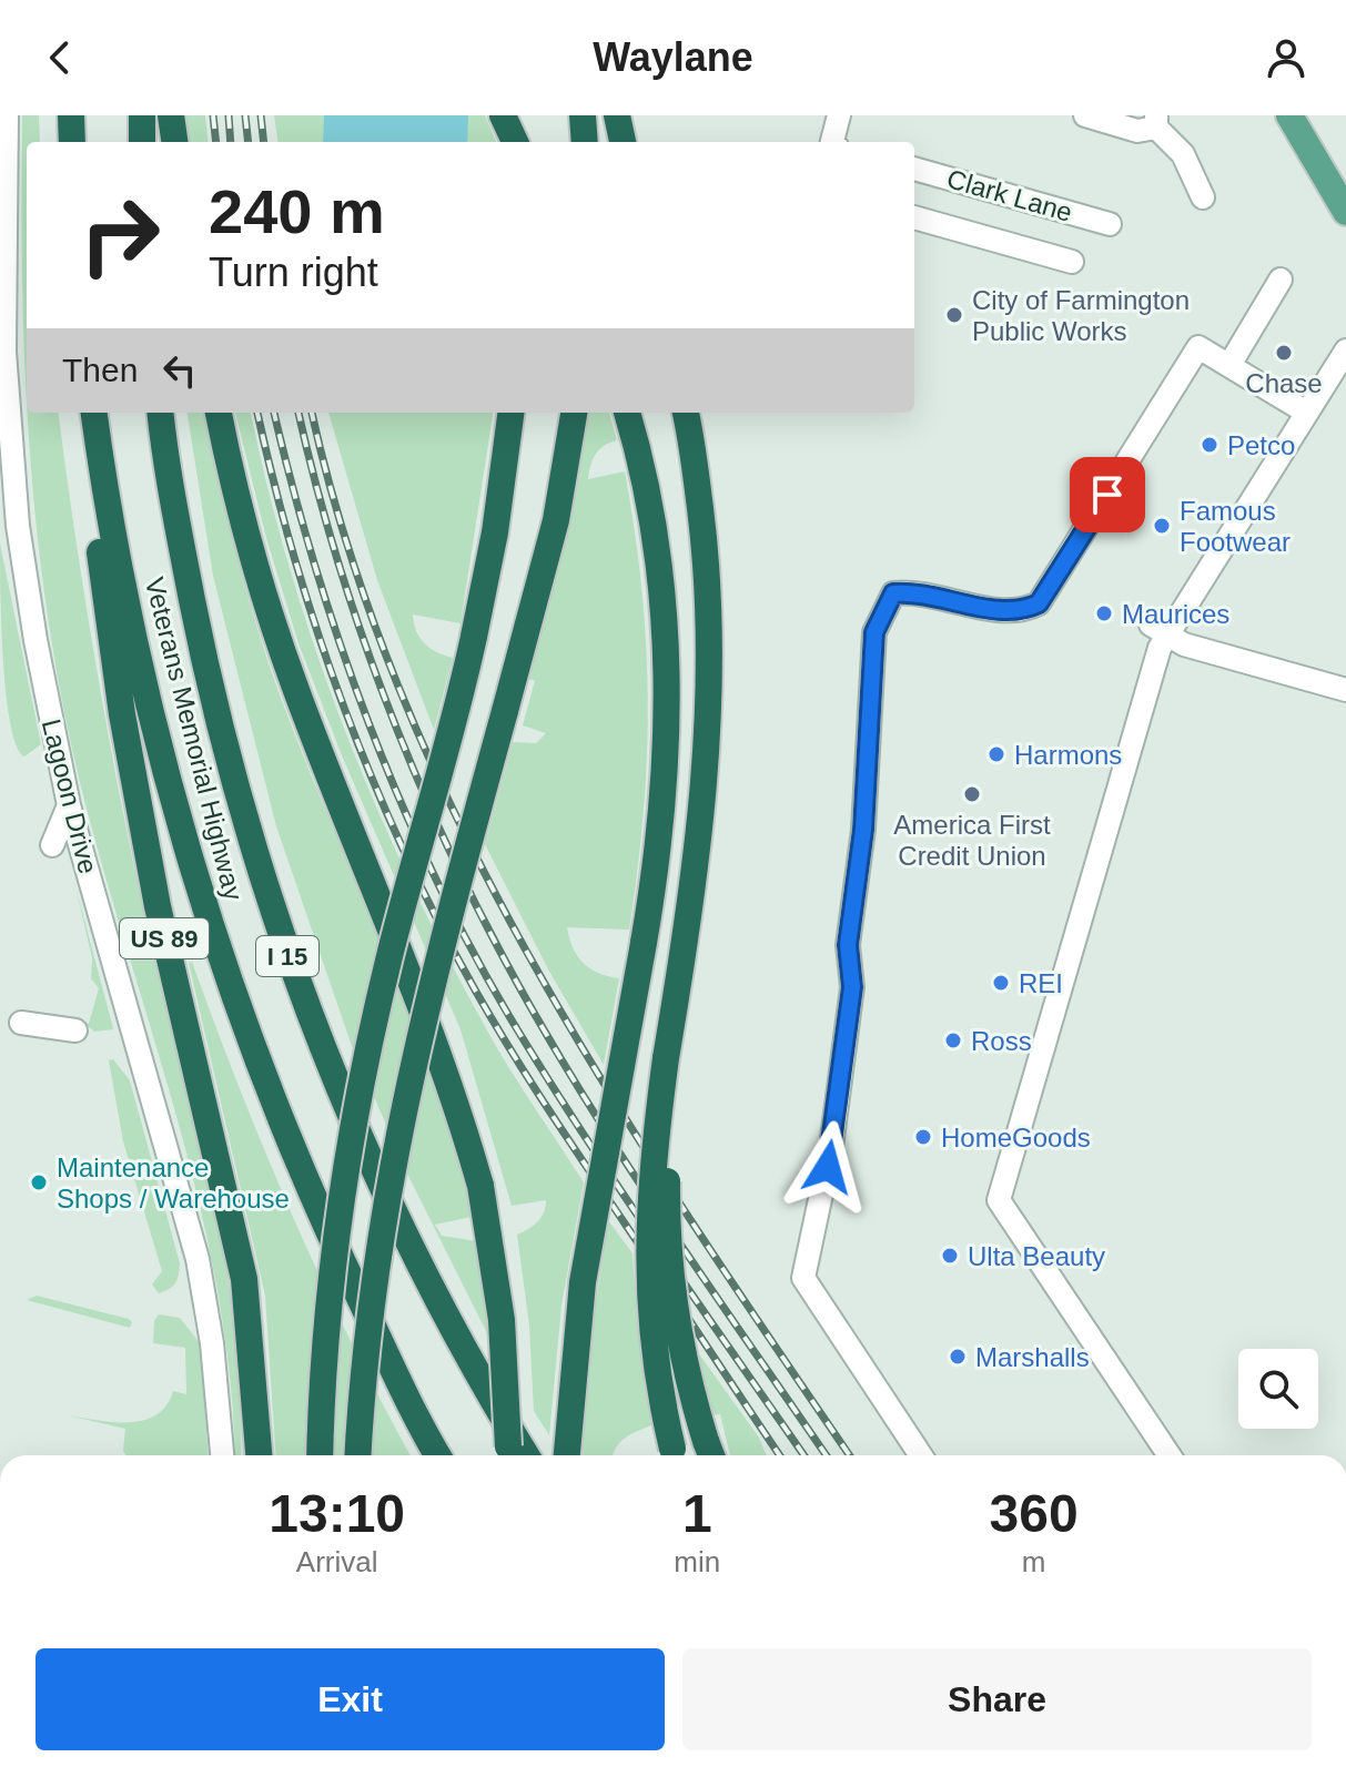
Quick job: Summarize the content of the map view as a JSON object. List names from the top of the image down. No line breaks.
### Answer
{"streets":{"highway":["Veterans Memorial Highway","US 89","I 15"],"street":["Clark Lane","Lagoon Drive"]},"places":["City of Farmington Public Works","Chase","Petco","Famous Footwear","Maurices","Harmons","America First Credit Union","REI","Ross","HomeGoods","Maintenance Shops / Warehouse","Ulta Beauty","Marshalls"],"page":{"header":"Waylane","turn":["240 m","Turn right"],"then":"Then","eta":["13:10","Arrival","1","min","360","m"],"buttons":["Exit","Share"]}}
